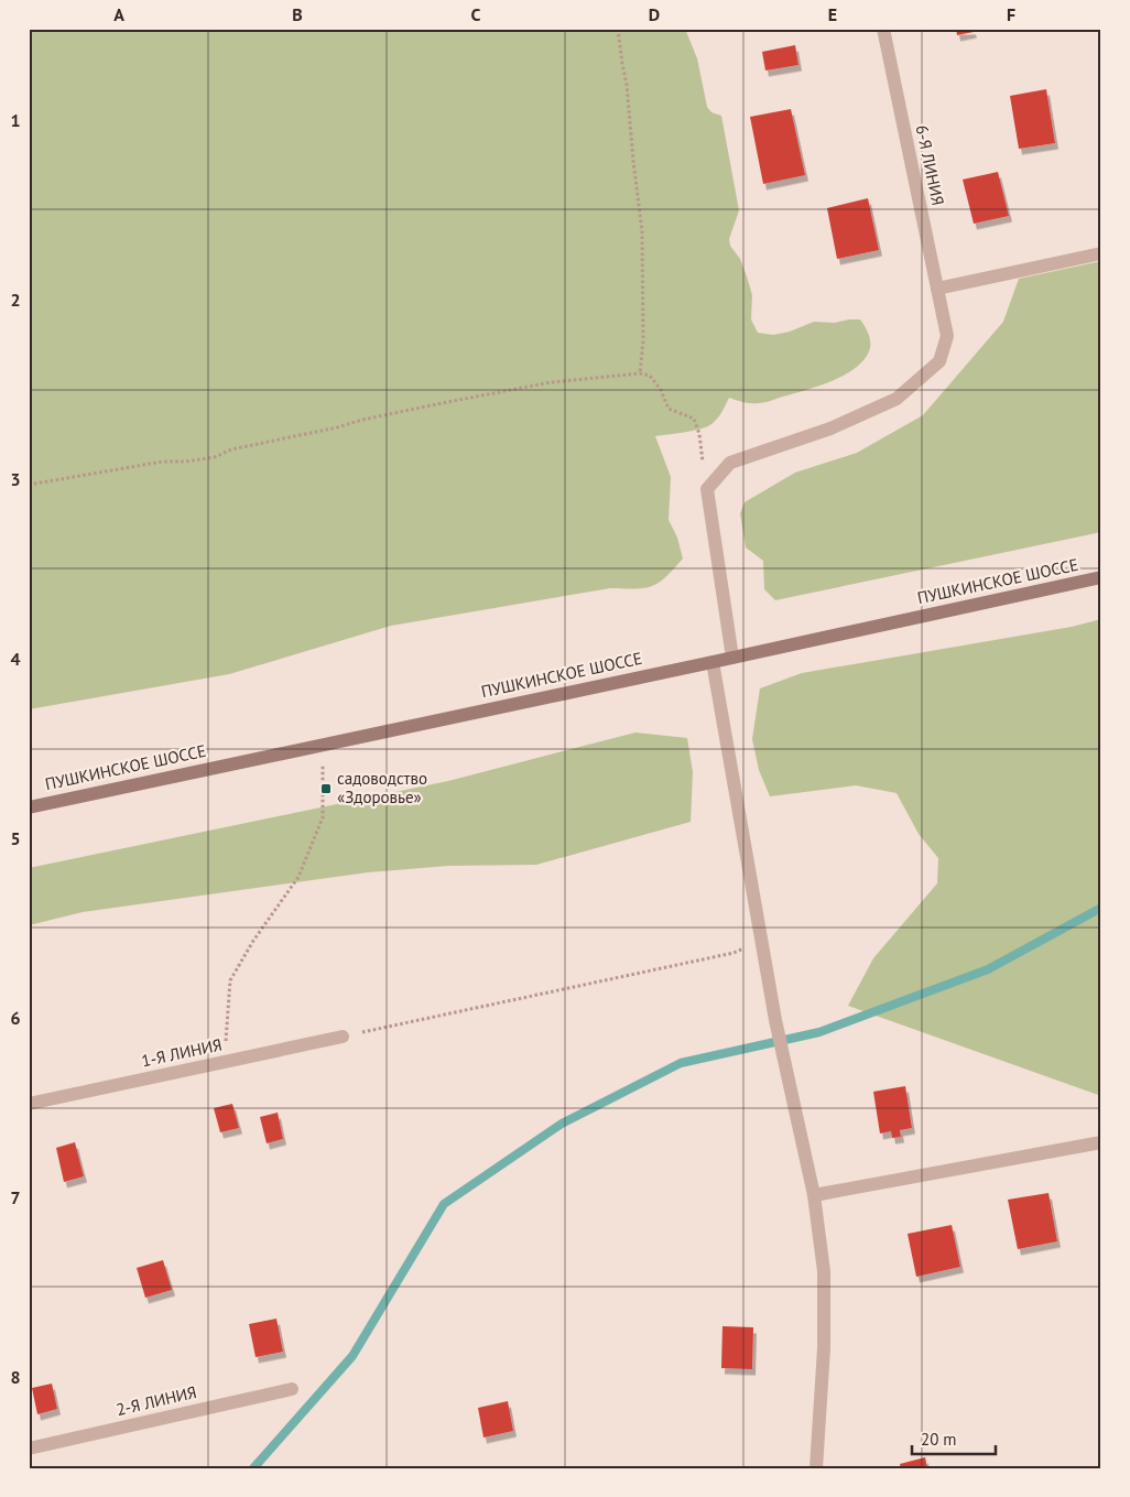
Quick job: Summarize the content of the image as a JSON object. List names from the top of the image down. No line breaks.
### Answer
{"streets":{"main road":["ПУШКИНСКОЕ ШОССЕ"],"street":["6-Я ЛИНИЯ","1-Я ЛИНИЯ","2-Я ЛИНИЯ"]},"places":{"transit":["садоводство «Здоровье»"]},"scale_bar":"20 m","grid":{"columns":["A","B","C","D","E","F"],"rows":["1","2","3","4","5","6","7","8"]}}
